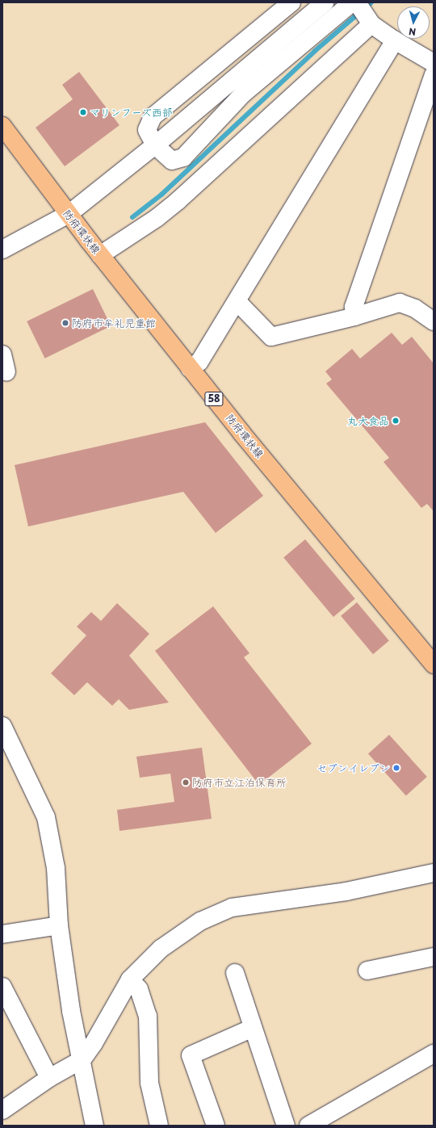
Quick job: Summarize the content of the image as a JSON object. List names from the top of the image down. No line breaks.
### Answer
{"streets":{"main road":["防府環状線","58"]},"places":["マリンフーズ西部","防府市牟礼児童館","丸大食品","セブンイレブン","防府市立江泊保育所"],"north":"bottom"}
